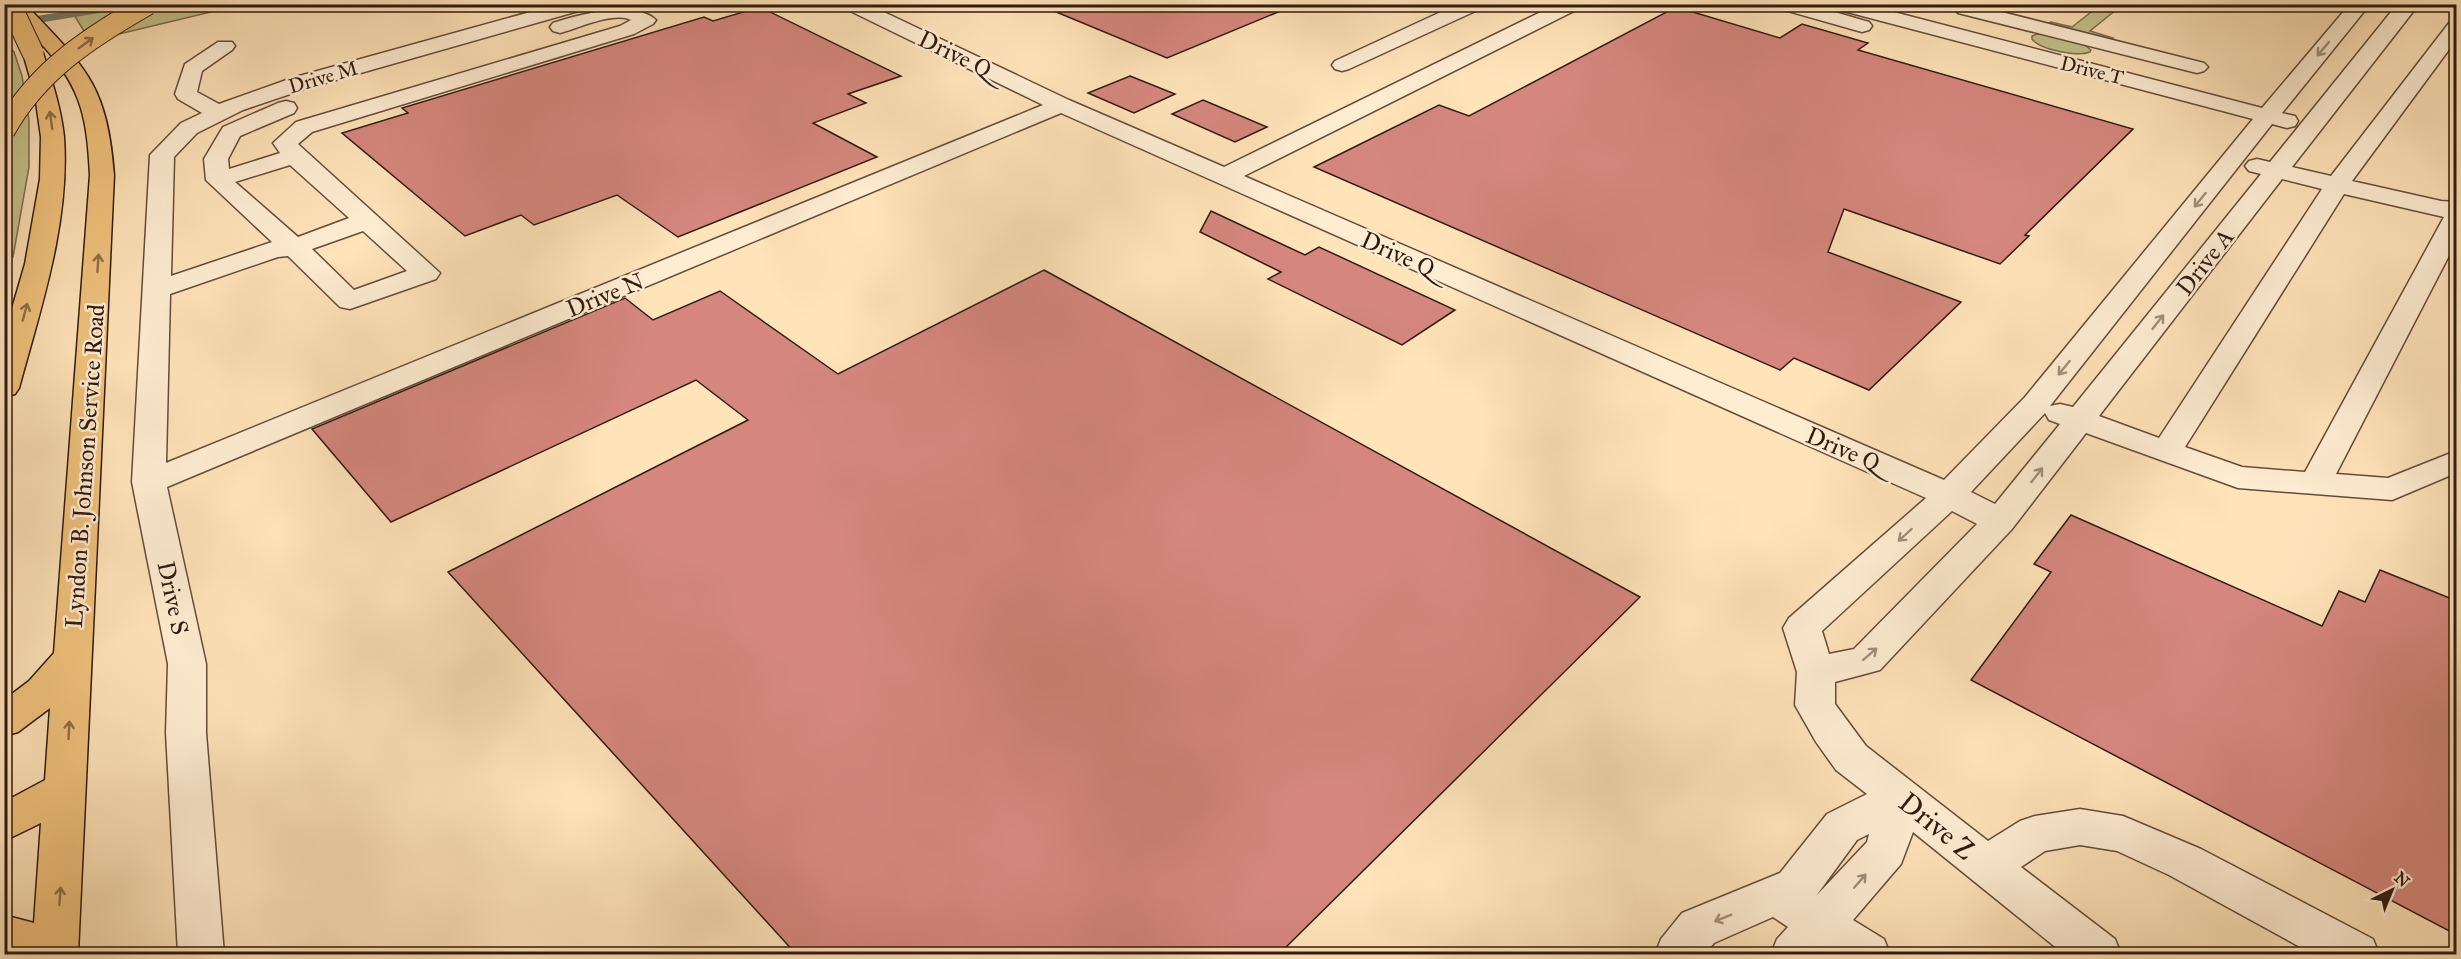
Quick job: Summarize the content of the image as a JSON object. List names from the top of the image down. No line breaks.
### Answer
{"streets":{"main road":["Lyndon B. Johnson Service Road"],"lane":["Drive Q","Drive T","Drive M","Drive A","Drive N","Drive S","Drive Z"]},"crossings":[["Drive Q","Drive A"],["Drive Q","Drive N"],["Drive Q","Drive Z"],["Drive T","Drive A"],["Drive M","Drive S"],["Drive A","Drive Z"],["Drive N","Drive S"]],"north":"top right"}
